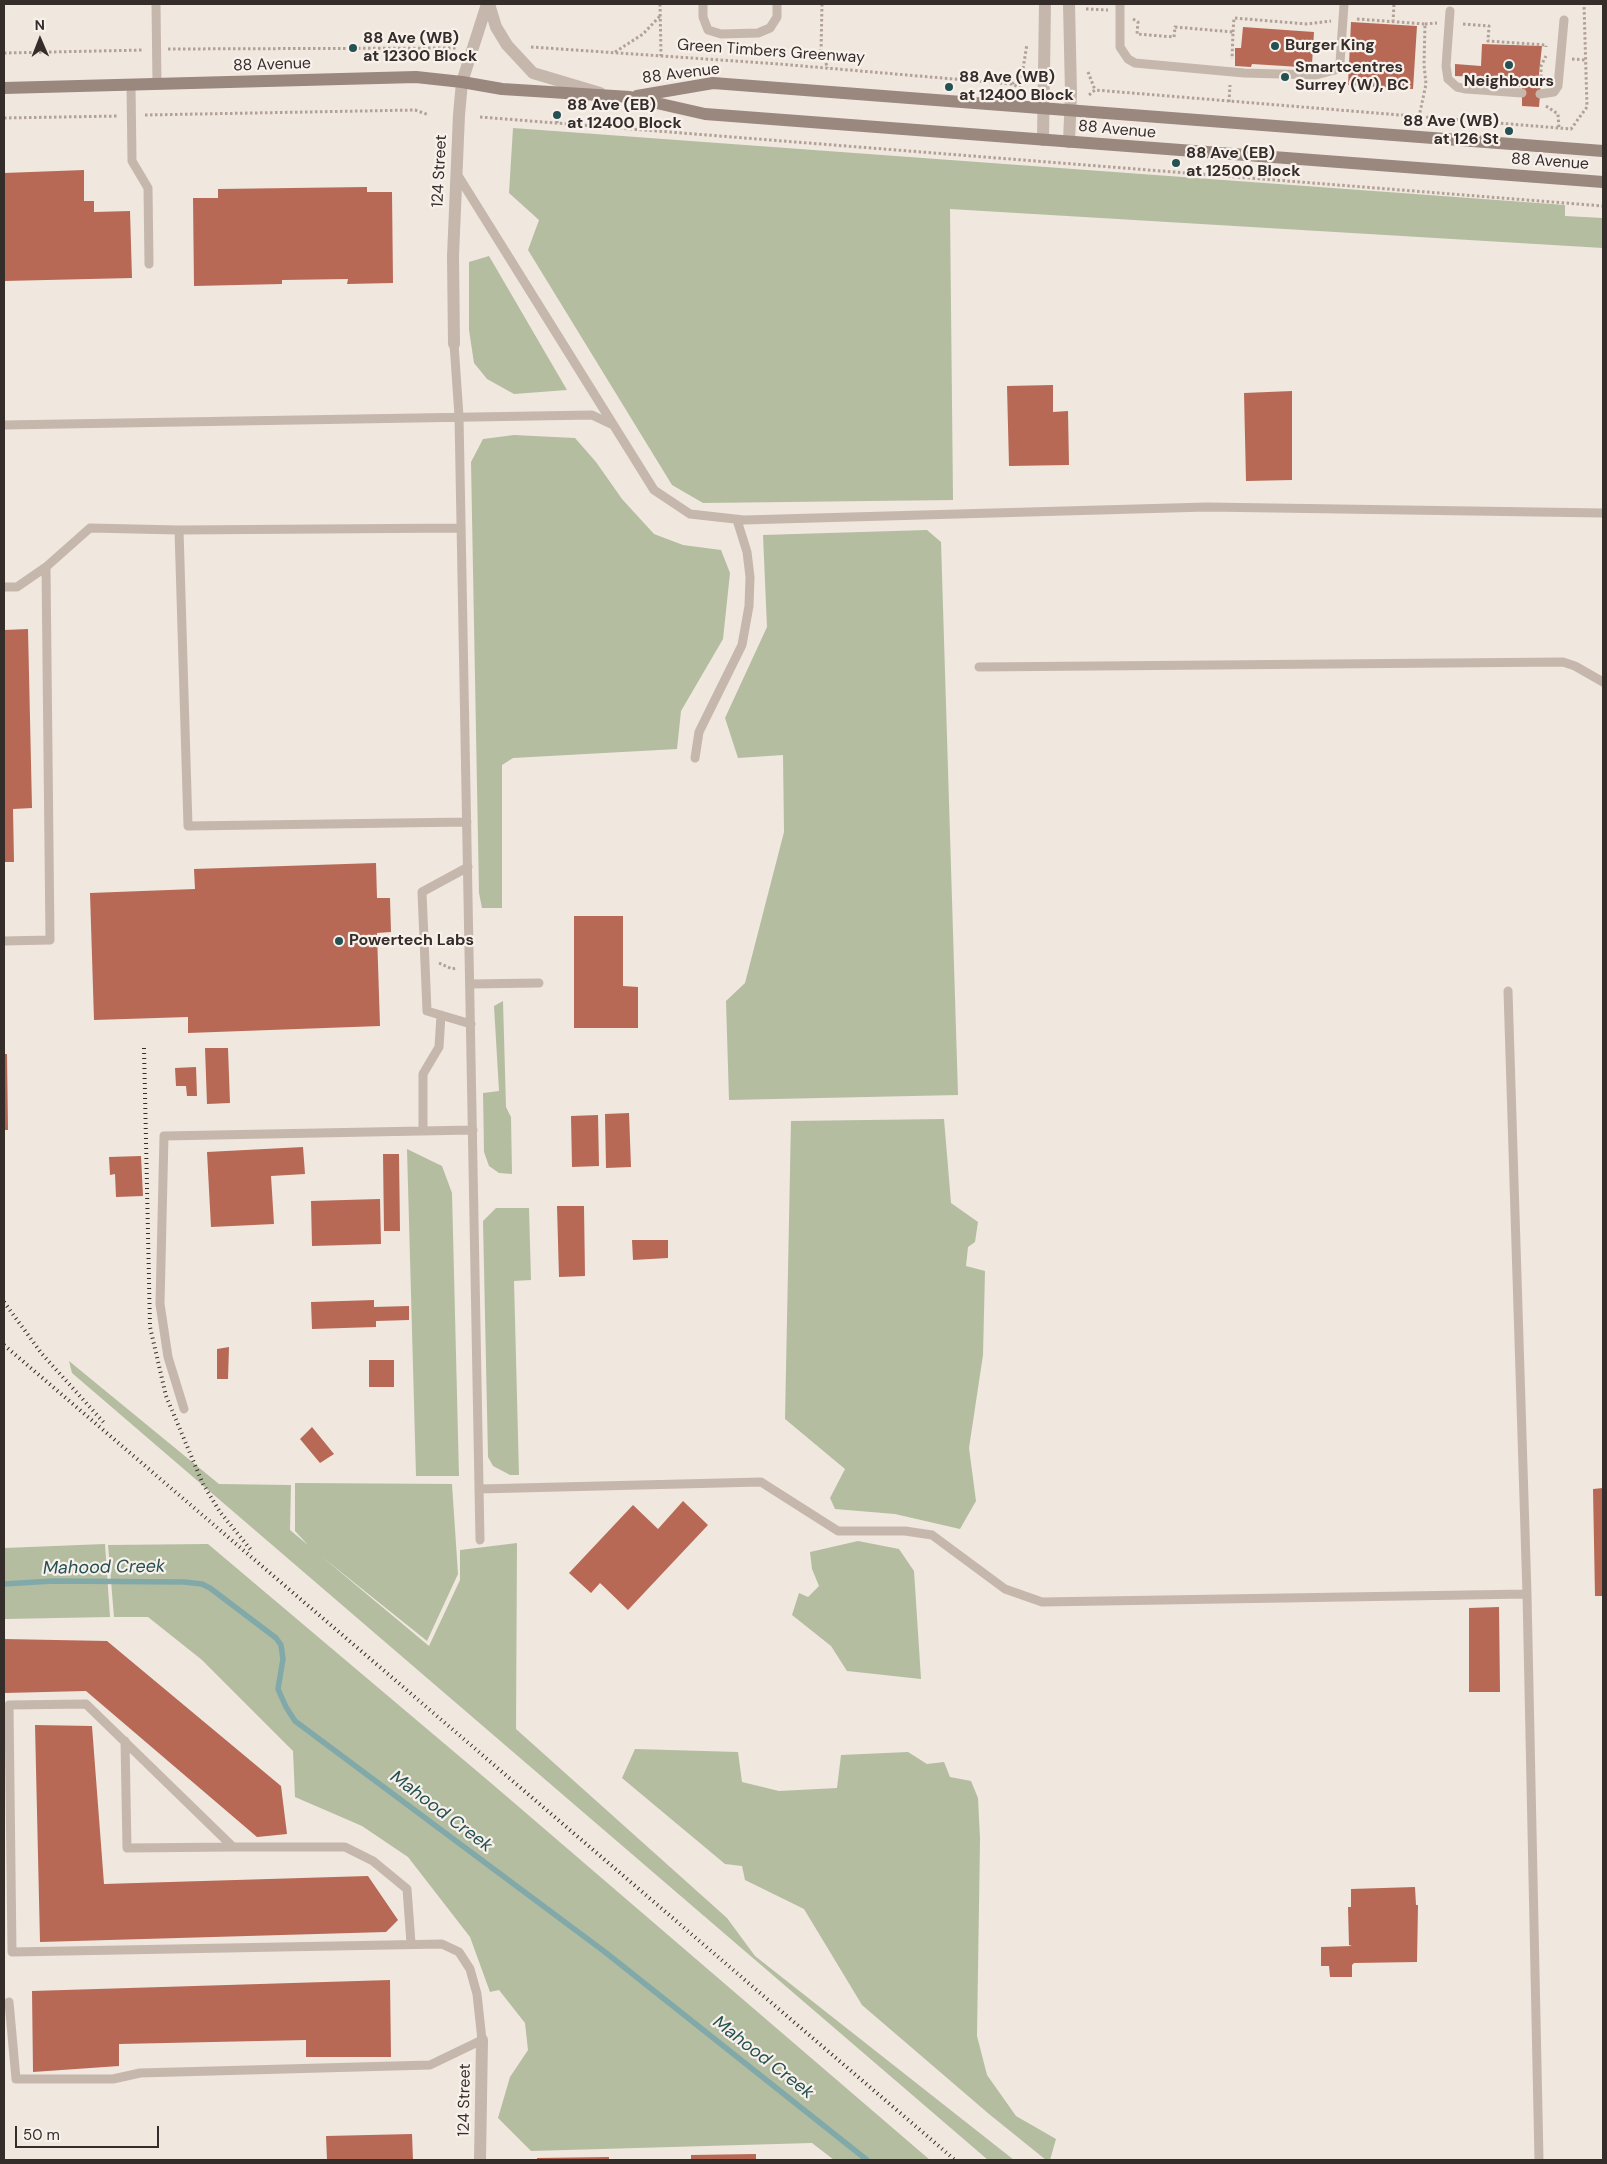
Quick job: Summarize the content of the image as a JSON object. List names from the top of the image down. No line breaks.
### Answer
{"streets":{"main road":["88 Avenue"],"street":["124 Street"],"path":["Green Timbers Greenway"]},"crossings":[["88 Avenue","124 Street"]],"water":["Mahood Creek"],"places":["Burger King","88 Ave (WB) at 12300 Block","Neighbours","Smartcentres Surrey (W), BC","88 Ave (WB) at 12400 Block","88 Ave (EB) at 12400 Block","88 Ave (WB) at 126 St","88 Ave (EB) at 12500 Block","Powertech Labs"],"scale_bar":"50 m","north":"top"}
